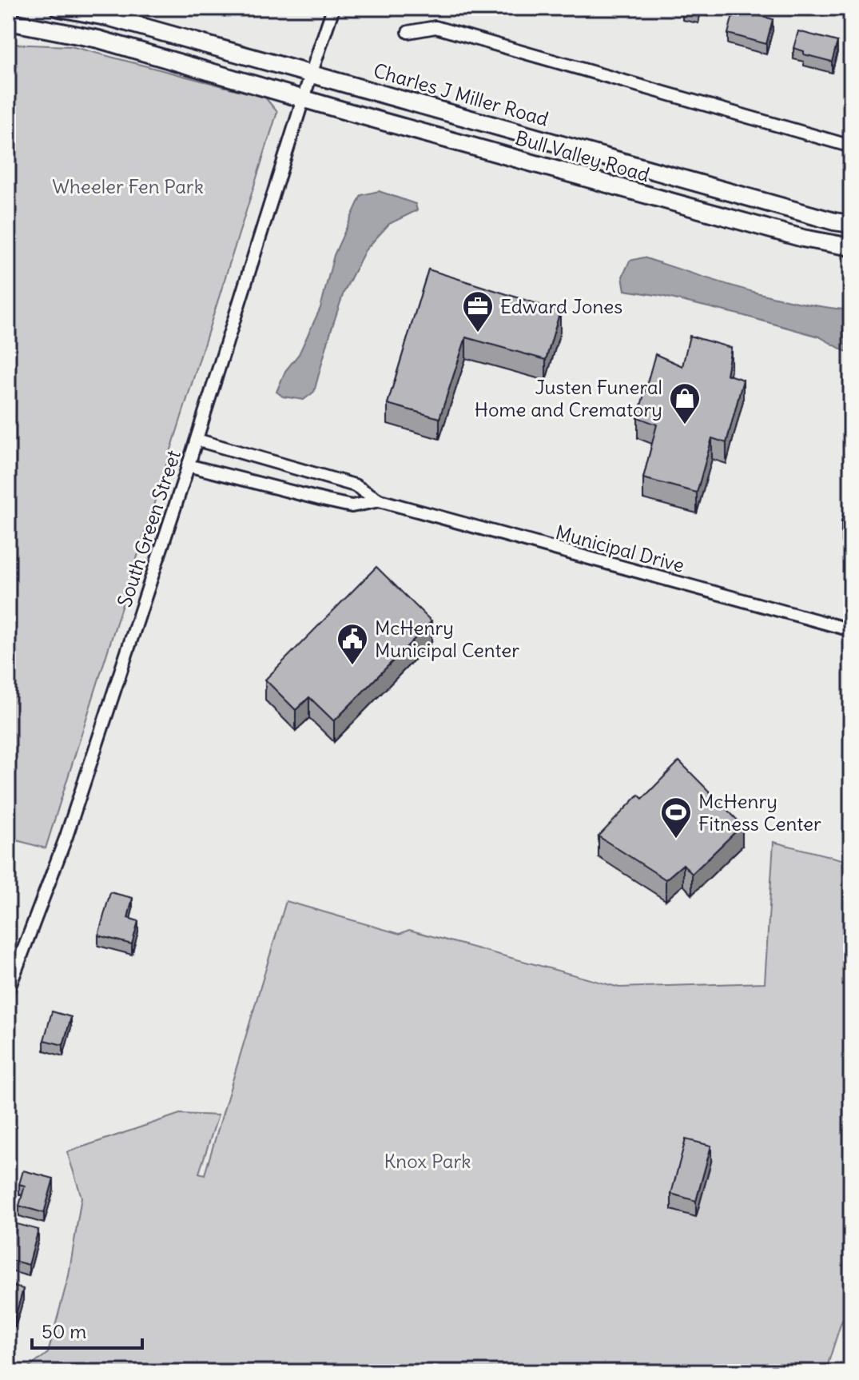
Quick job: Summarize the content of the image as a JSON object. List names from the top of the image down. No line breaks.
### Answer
{"streets":{"street":["Charles J Miller Road","Bull Valley Road","South Green Street","Municipal Drive"]},"crossings":[["Charles J Miller Road","South Green Street"],["Bull Valley Road","South Green Street"],["South Green Street","Municipal Drive"]],"parks":["Wheeler Fen Park","Knox Park"],"places":{"office":["Edward Jones"],"shop":["Justen Funeral Home and Crematory"],"public building":["McHenry Municipal Center"],"sports":["McHenry Fitness Center"]},"scale_bar":"50 m"}
